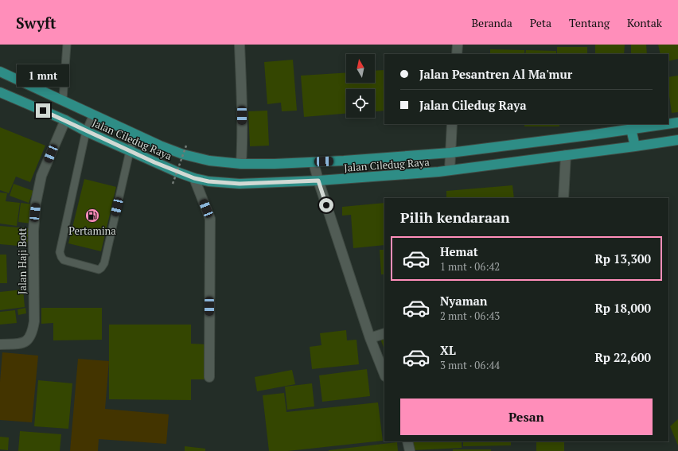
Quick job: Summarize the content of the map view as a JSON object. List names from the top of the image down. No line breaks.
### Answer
{"streets":{"main road":["Jalan Ciledug Raya"],"street":["Jalan Haji Bott"]},"crossings":[["Jalan Ciledug Raya","Jalan Haji Bott"]],"places":{"fuel station":["Pertamina"]},"north":"top","page":{"header":"Swyft","nav":["Beranda","Peta","Tentang","Kontak"],"banner":["Jalan Pesantren Al Ma'mur","Jalan Ciledug Raya"],"bubble":"1 mnt","heading":"Pilih kendaraan","list":[{"name":"Hemat","note":"1 mnt · 06:42","value":"Rp 13,300"},{"name":"Nyaman","note":"2 mnt · 06:43","value":"Rp 18,000"},{"name":"XL","note":"3 mnt · 06:44","value":"Rp 22,600"}],"buttons":"Pesan"}}
